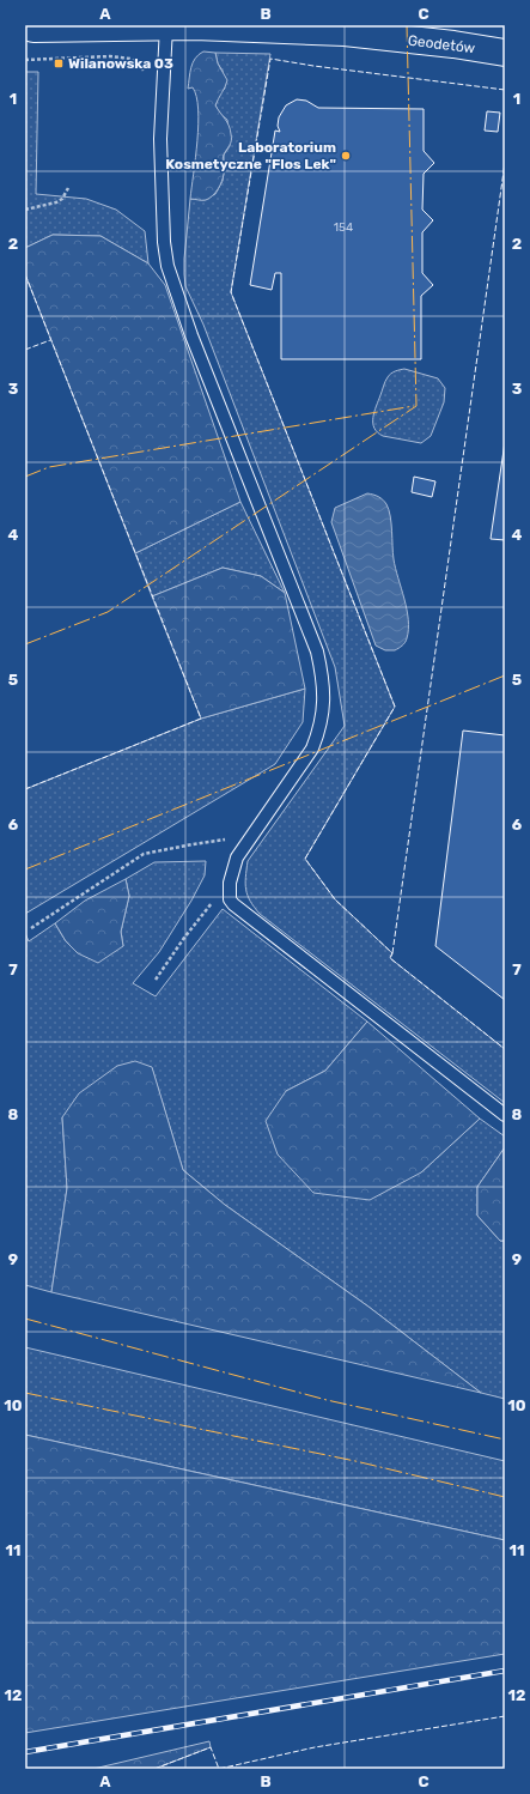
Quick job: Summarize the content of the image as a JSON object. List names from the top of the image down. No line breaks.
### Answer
{"streets":{"street":["Geodetów"]},"places":{"transit":["Wilanowska 03"],"other":["Laboratorium Kosmetyczne \"Flos Lek\""]},"house_numbers":["154"],"grid":{"columns":["A","B","C"],"rows":["1","2","3","4","5","6","7","8","9","10","11","12"]}}
